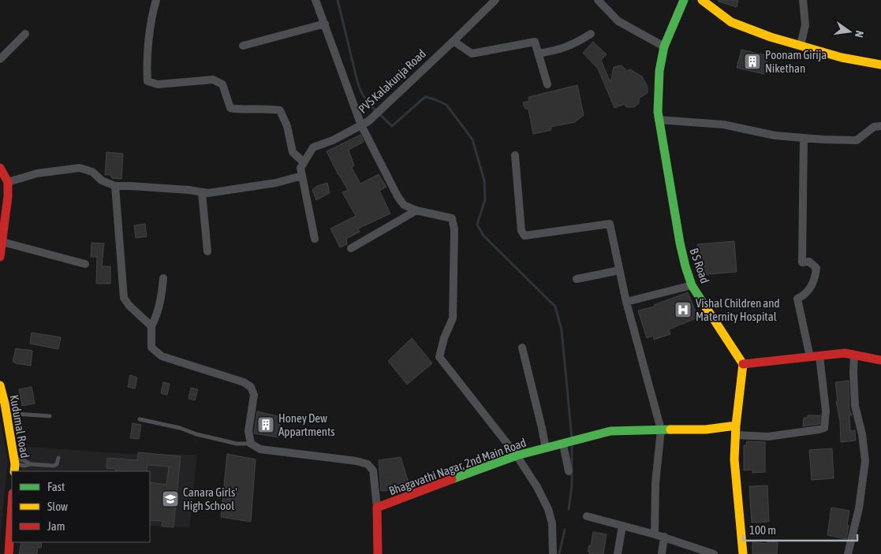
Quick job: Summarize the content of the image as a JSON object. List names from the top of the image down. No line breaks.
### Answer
{"streets":{"street":["PVS Kalakunja Road","B S Road","Kudumal Road","Bhagavathi Nagar, 2nd Main Road"]},"places":{"building":["Poonam Girija Nikethan","Honey Dew Appartments"],"hospital":["Vishal Children and Maternity Hospital"],"school or university":["Canara Girls' High School"]},"legend":["Fast","Slow","Jam"],"scale_bar":"100 m","north":"right"}
